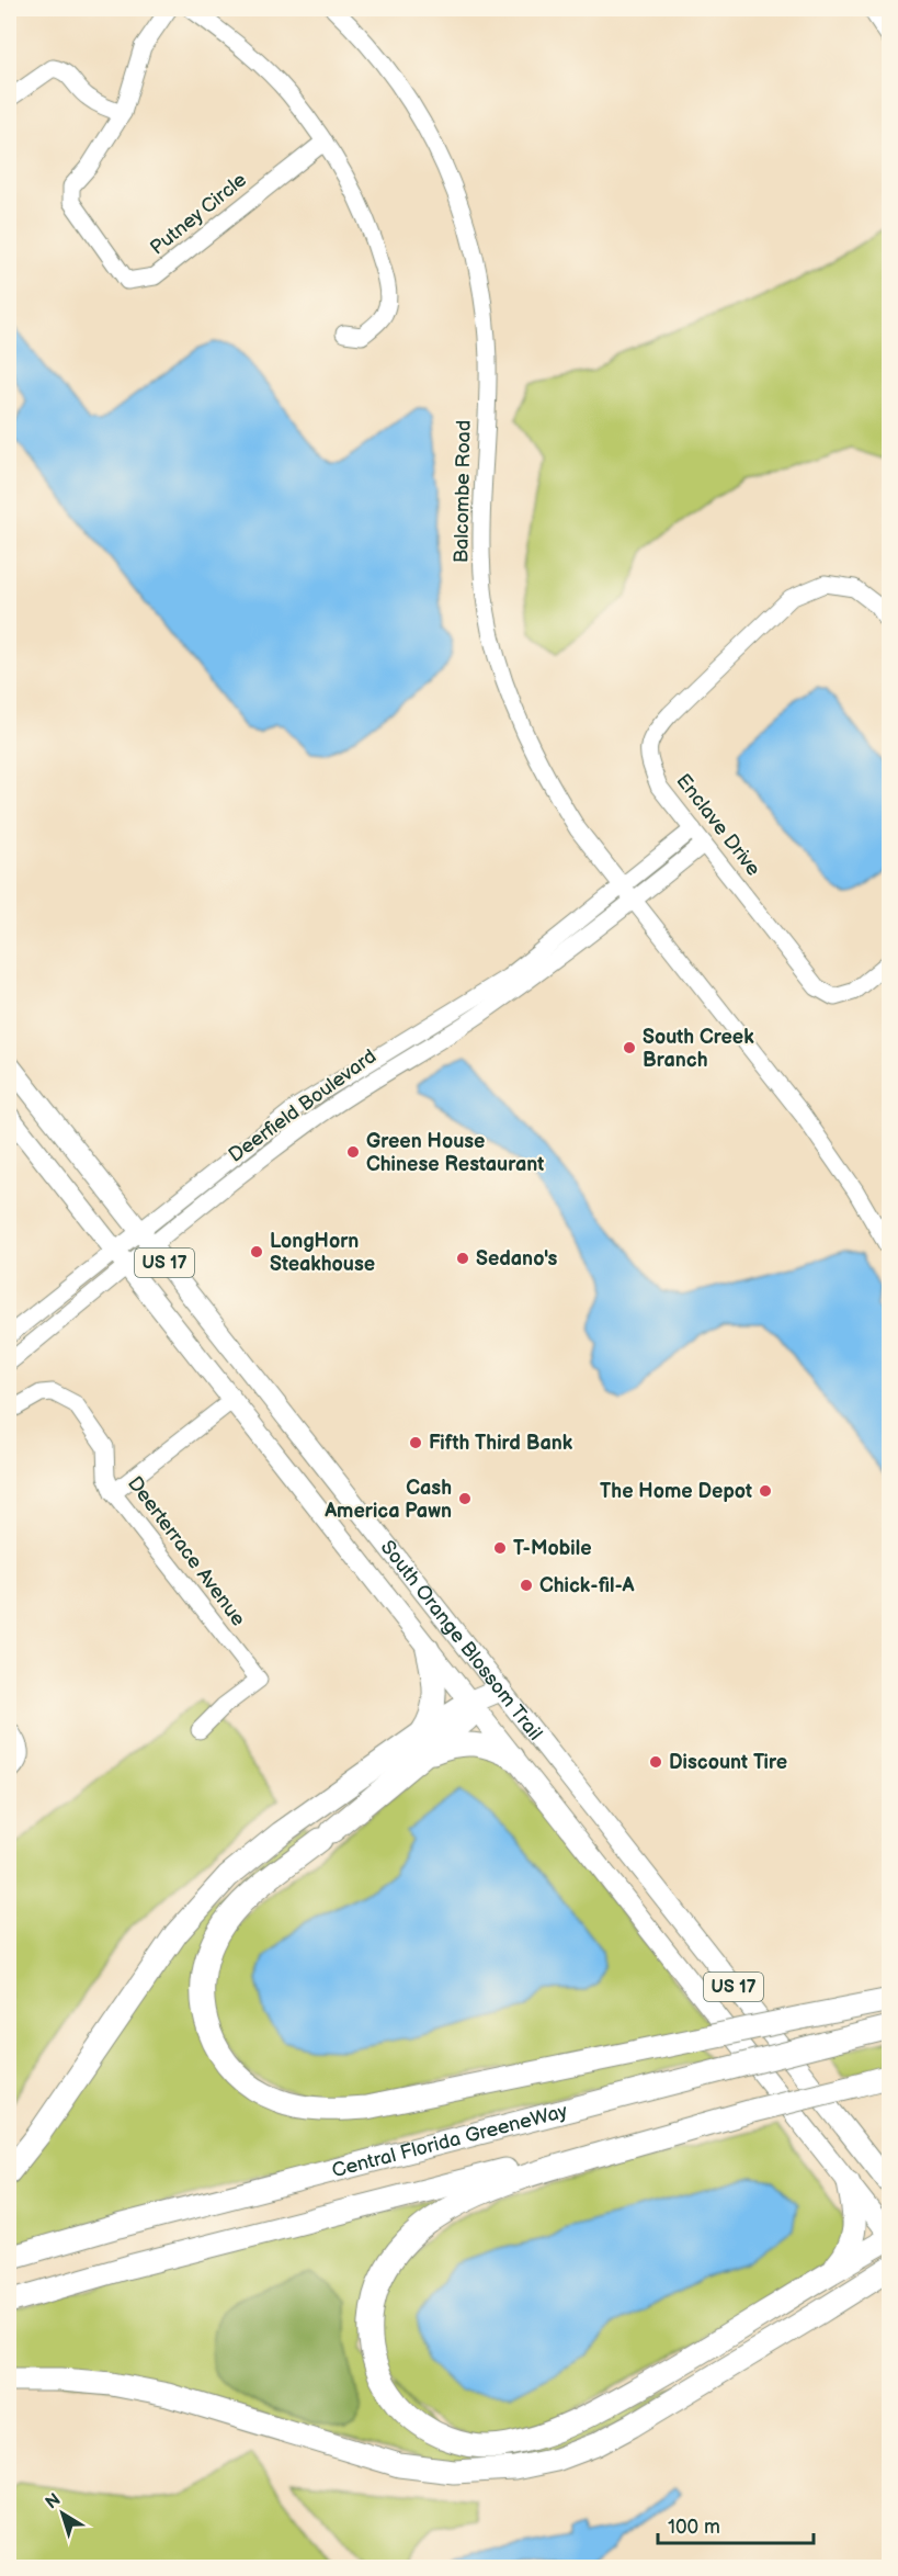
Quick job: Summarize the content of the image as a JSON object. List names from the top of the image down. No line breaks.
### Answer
{"streets":{"highway":["Central Florida GreeneWay"],"main road":["US 17","South Orange Blossom Trail"],"street":["Putney Circle","Balcombe Road","Enclave Drive","Deerfield Boulevard","Deerterrace Avenue"]},"crossings":[["Balcombe Road","Deerfield Boulevard"],["Enclave Drive","Deerfield Boulevard"],["Deerfield Boulevard","South Orange Blossom Trail"]],"places":["South Creek Branch","Green House Chinese Restaurant","LongHorn Steakhouse","Sedano's","Fifth Third Bank","The Home Depot","Cash America Pawn","T-Mobile","Chick-fil-A","Discount Tire"],"scale_bar":"100 m","north":"top left"}
